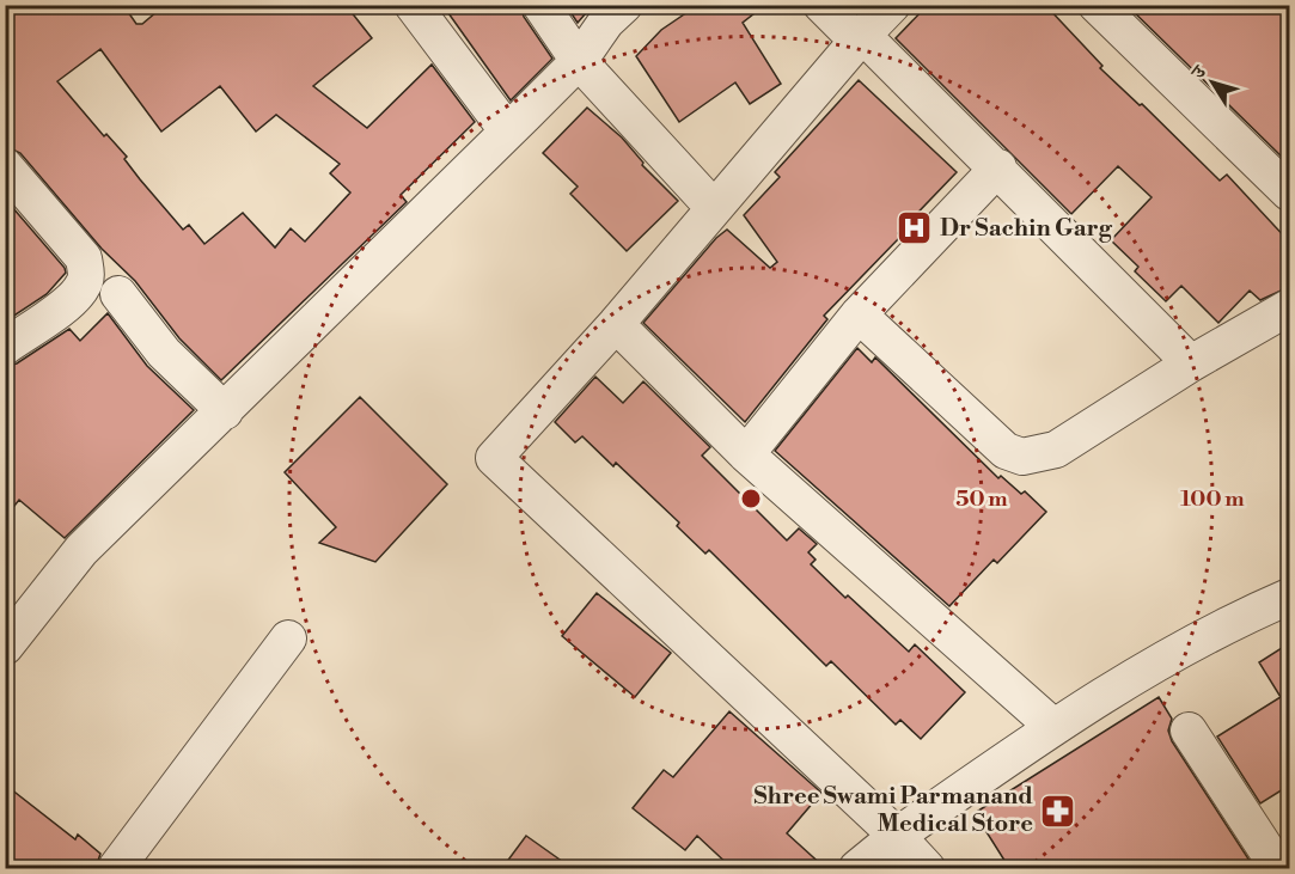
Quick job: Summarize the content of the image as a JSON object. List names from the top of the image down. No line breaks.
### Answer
{"places":{"hospital":["Dr Sachin Garg"],"pharmacy":["Shree Swami Parmanand Medical Store"]},"north":"top left","rings":["50 m","100 m"]}
